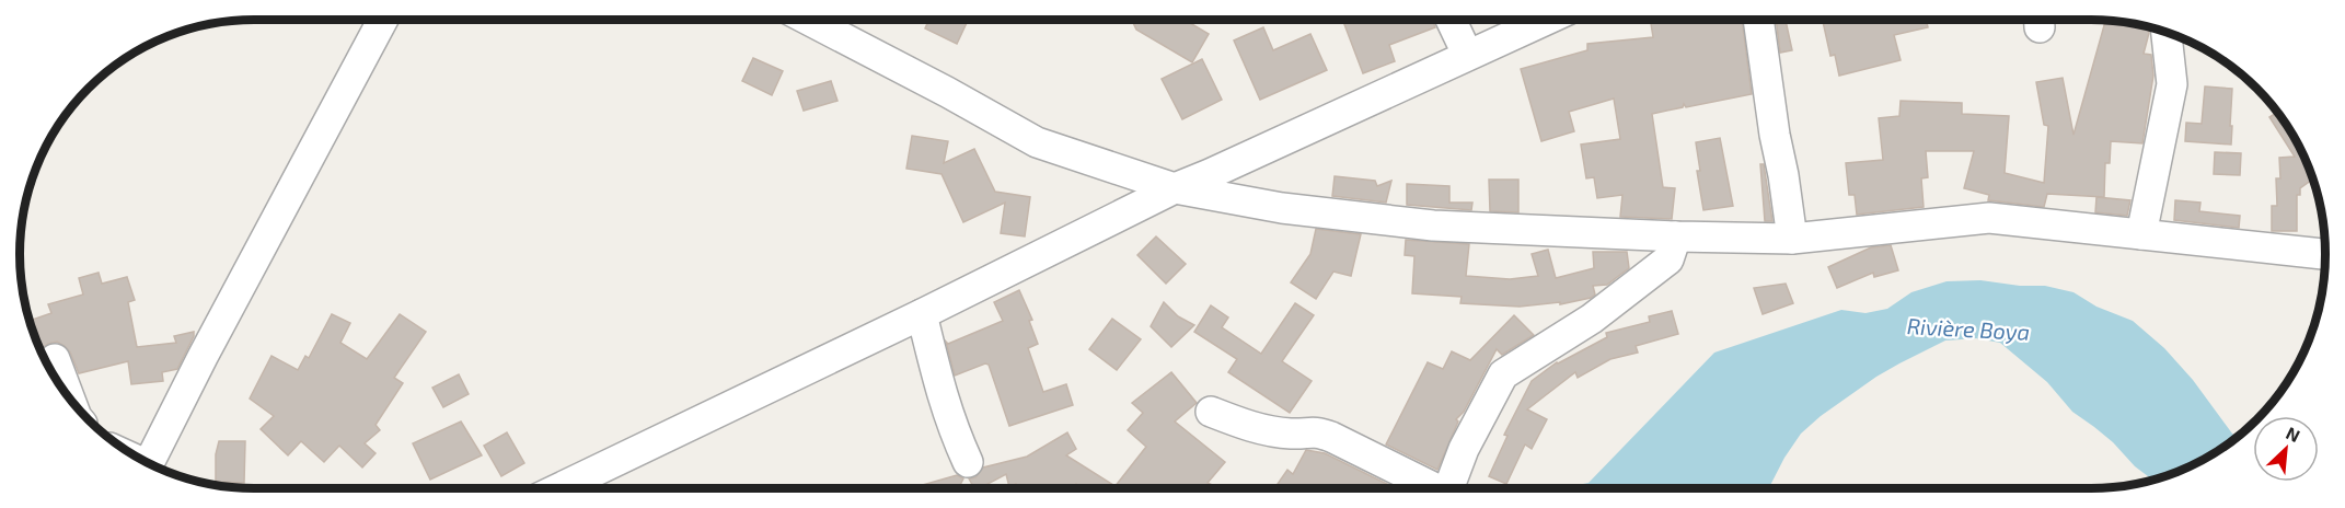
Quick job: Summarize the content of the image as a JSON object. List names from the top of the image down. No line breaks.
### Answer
{"water":["Rivière Boya"],"north":"top right"}
